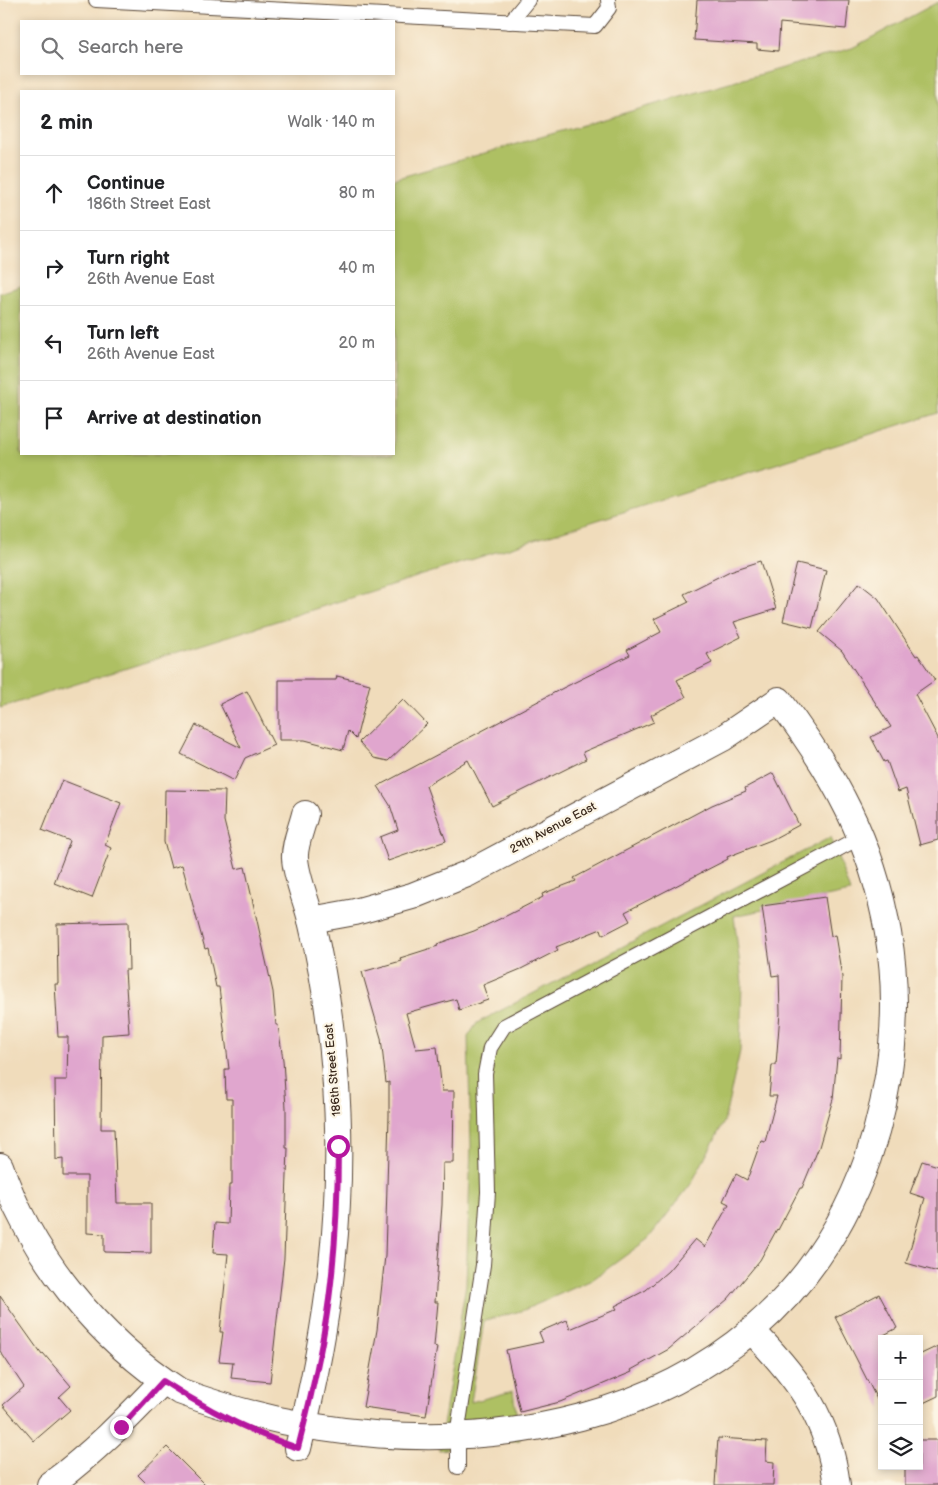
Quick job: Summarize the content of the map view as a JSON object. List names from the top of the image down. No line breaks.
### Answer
{"streets":{"street":["29th Avenue East","186th Street East"]},"crossings":[["29th Avenue East","186th Street East"]],"page":{"search":"Search here","heading":["2 min","Walk · 140 m"],"list":[["Continue","186th Street East","80 m"],["Turn right","26th Avenue East","40 m"],["Turn left","26th Avenue East","20 m"],"Arrive at destination"],"map_buttons":["+","−"]}}
